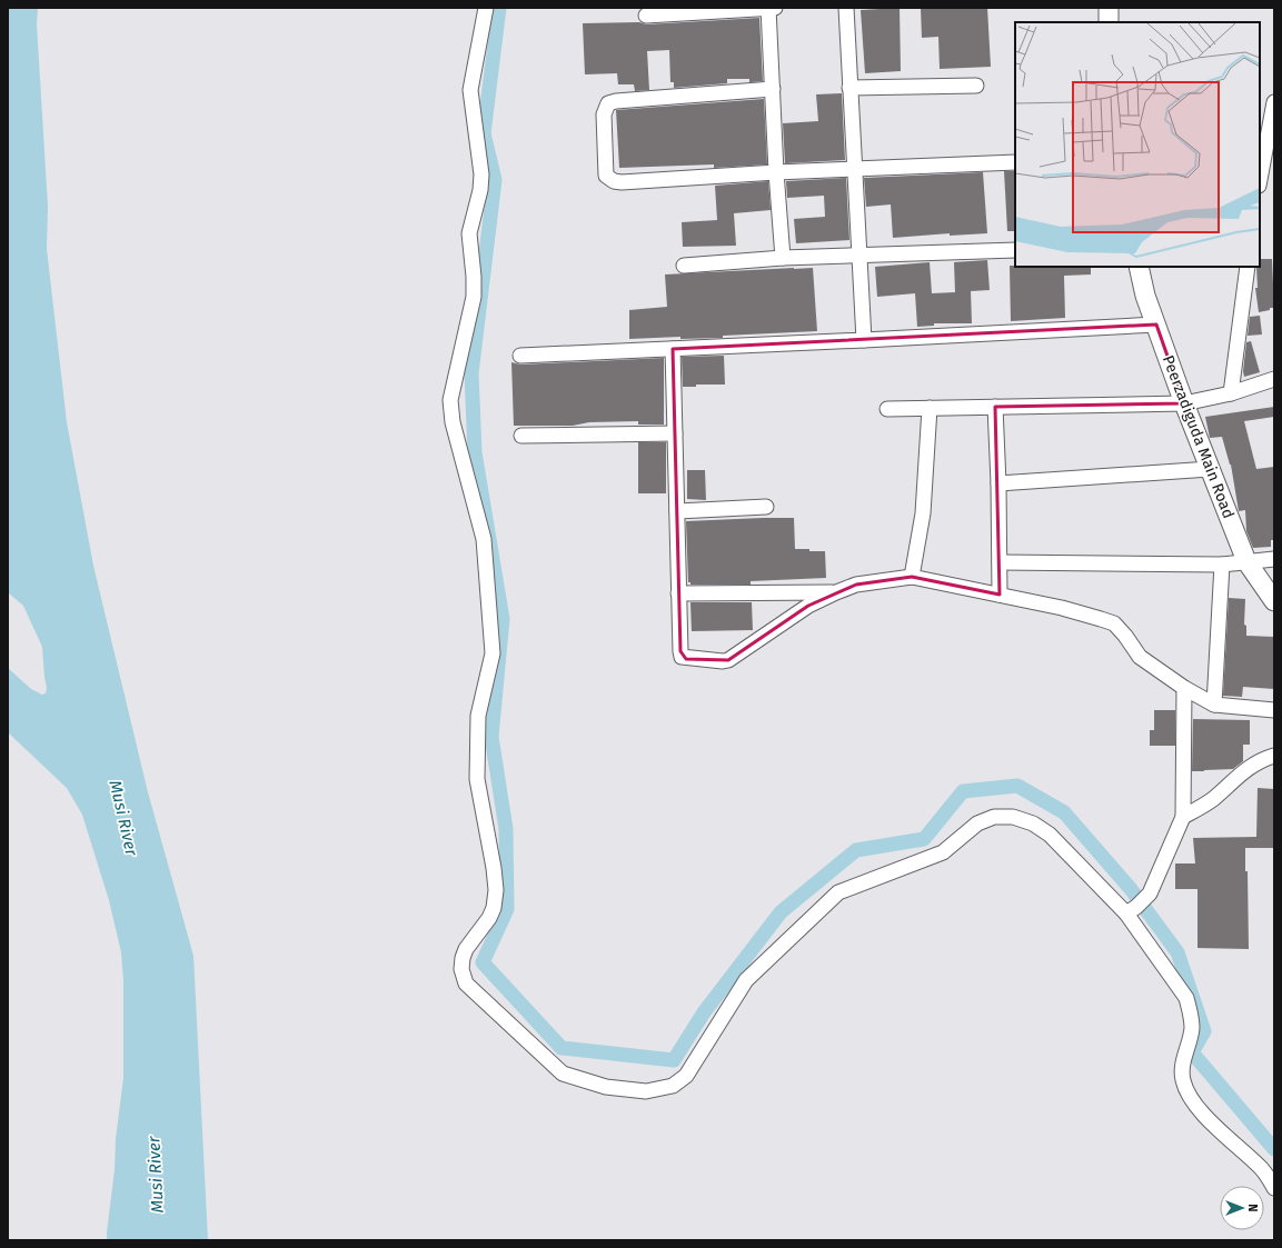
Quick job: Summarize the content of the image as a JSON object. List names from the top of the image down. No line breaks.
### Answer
{"streets":{"street":["Peerzadiguda Main Road"]},"water":["Musi River"],"north":"right"}
